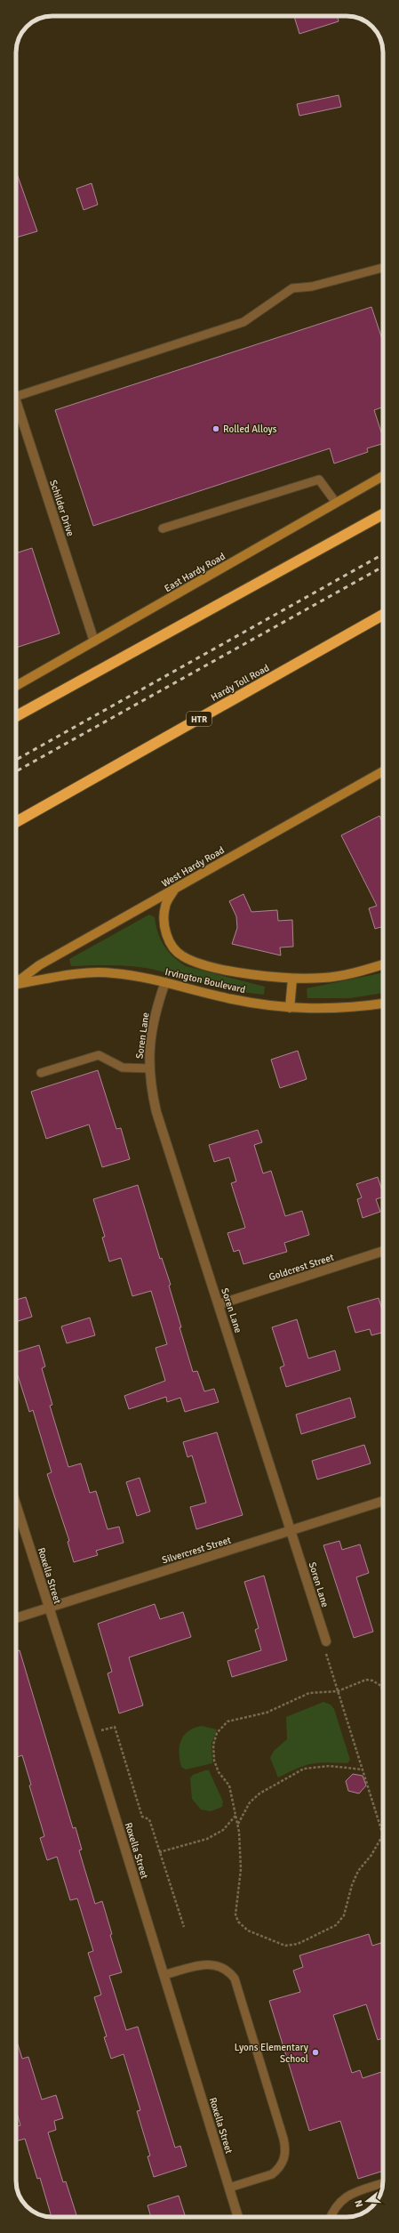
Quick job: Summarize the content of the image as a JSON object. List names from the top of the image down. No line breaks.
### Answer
{"streets":{"highway":["Hardy Toll Road","HTR"],"main road":["East Hardy Road","West Hardy Road","Irvington Boulevard"],"street":["Schilder Drive","Soren Lane","Goldcrest Street","Silvercrest Street","Roxella Street"]},"crossings":[["Schilder Drive","East Hardy Road"],["West Hardy Road","Irvington Boulevard"],["Irvington Boulevard","Soren Lane"],["Soren Lane","Goldcrest Street"],["Soren Lane","Silvercrest Street"],["Silvercrest Street","Roxella Street"]],"places":["Rolled Alloys","Lyons Elementary School"],"north":"left"}
